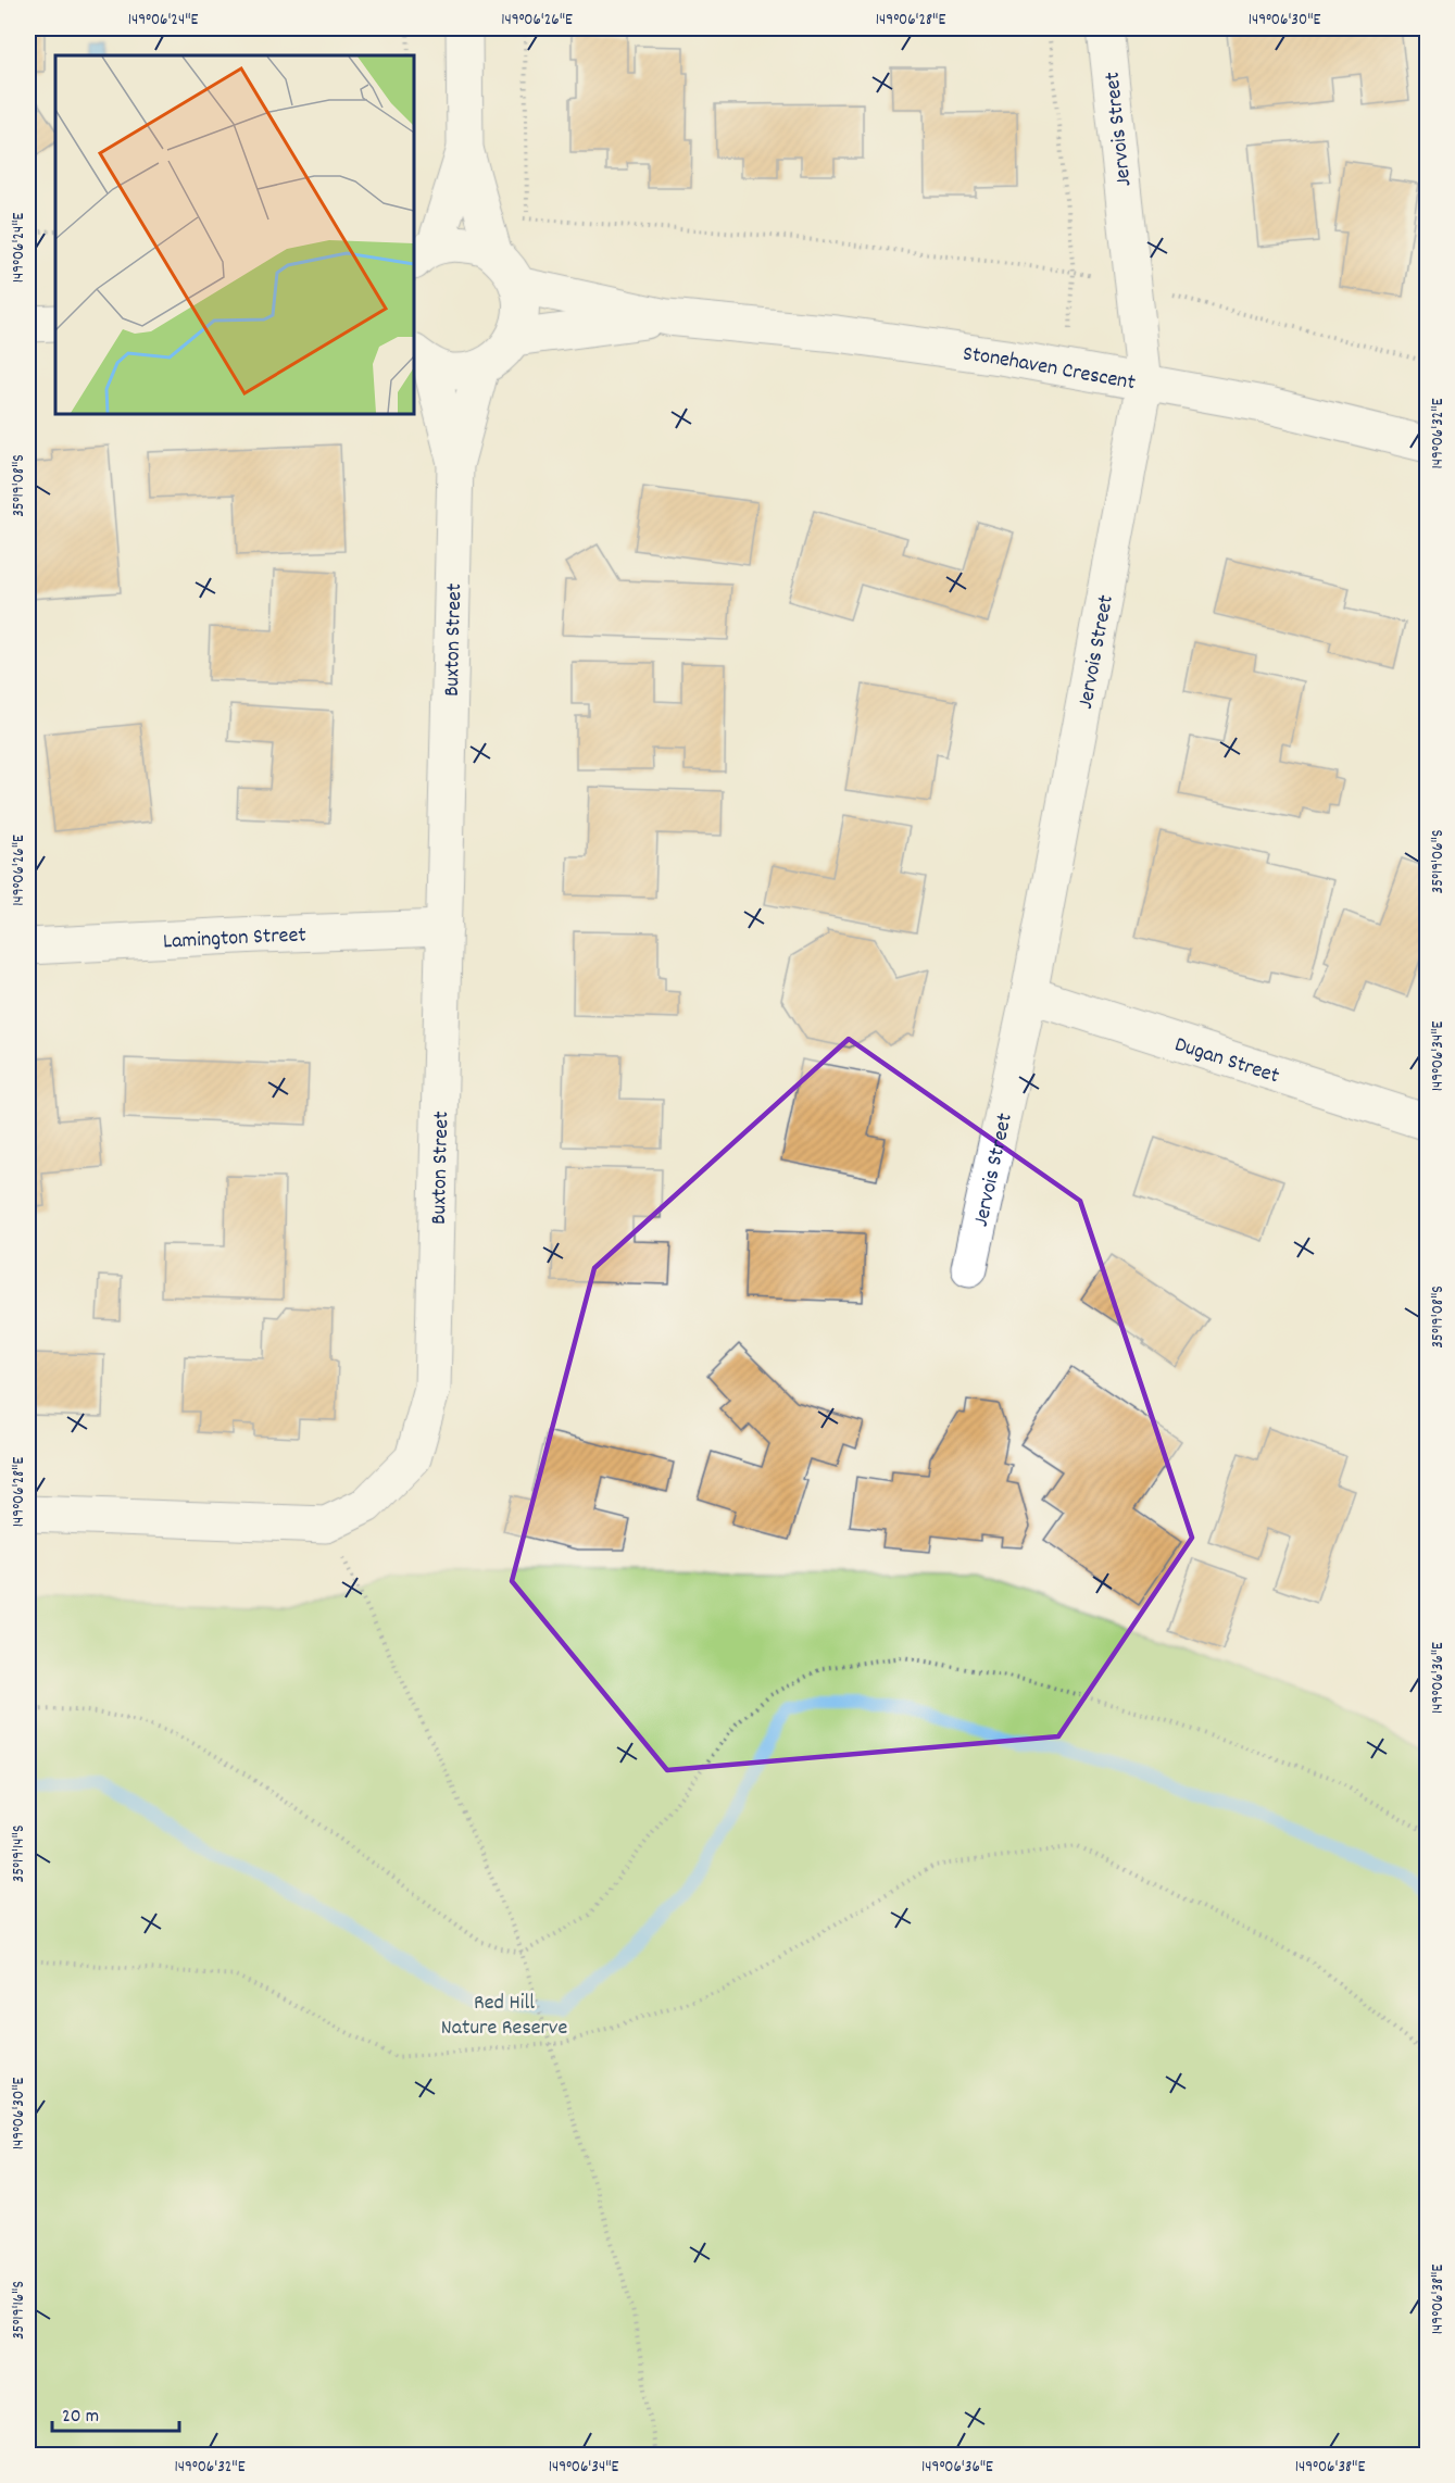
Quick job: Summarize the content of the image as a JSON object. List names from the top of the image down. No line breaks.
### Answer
{"streets":{"street":["Jervois Street","Stonehaven Crescent","Buxton Street","Lamington Street","Dugan Street"]},"crossings":[["Jervois Street","Stonehaven Crescent"],["Jervois Street","Dugan Street"],["Buxton Street","Lamington Street"]],"parks":["Red Hill Nature Reserve"],"scale_bar":"20 m","coordinates":["149°06'24\"E","149°06'26\"E","149°06'28\"E","149°06'30\"E","149°06'32\"E","35°19'08\"S","35°19'06\"S","149°06'34\"E","149°06'36\"E","35°19'14\"S","149°06'38\"E","35°19'16\"S"]}
